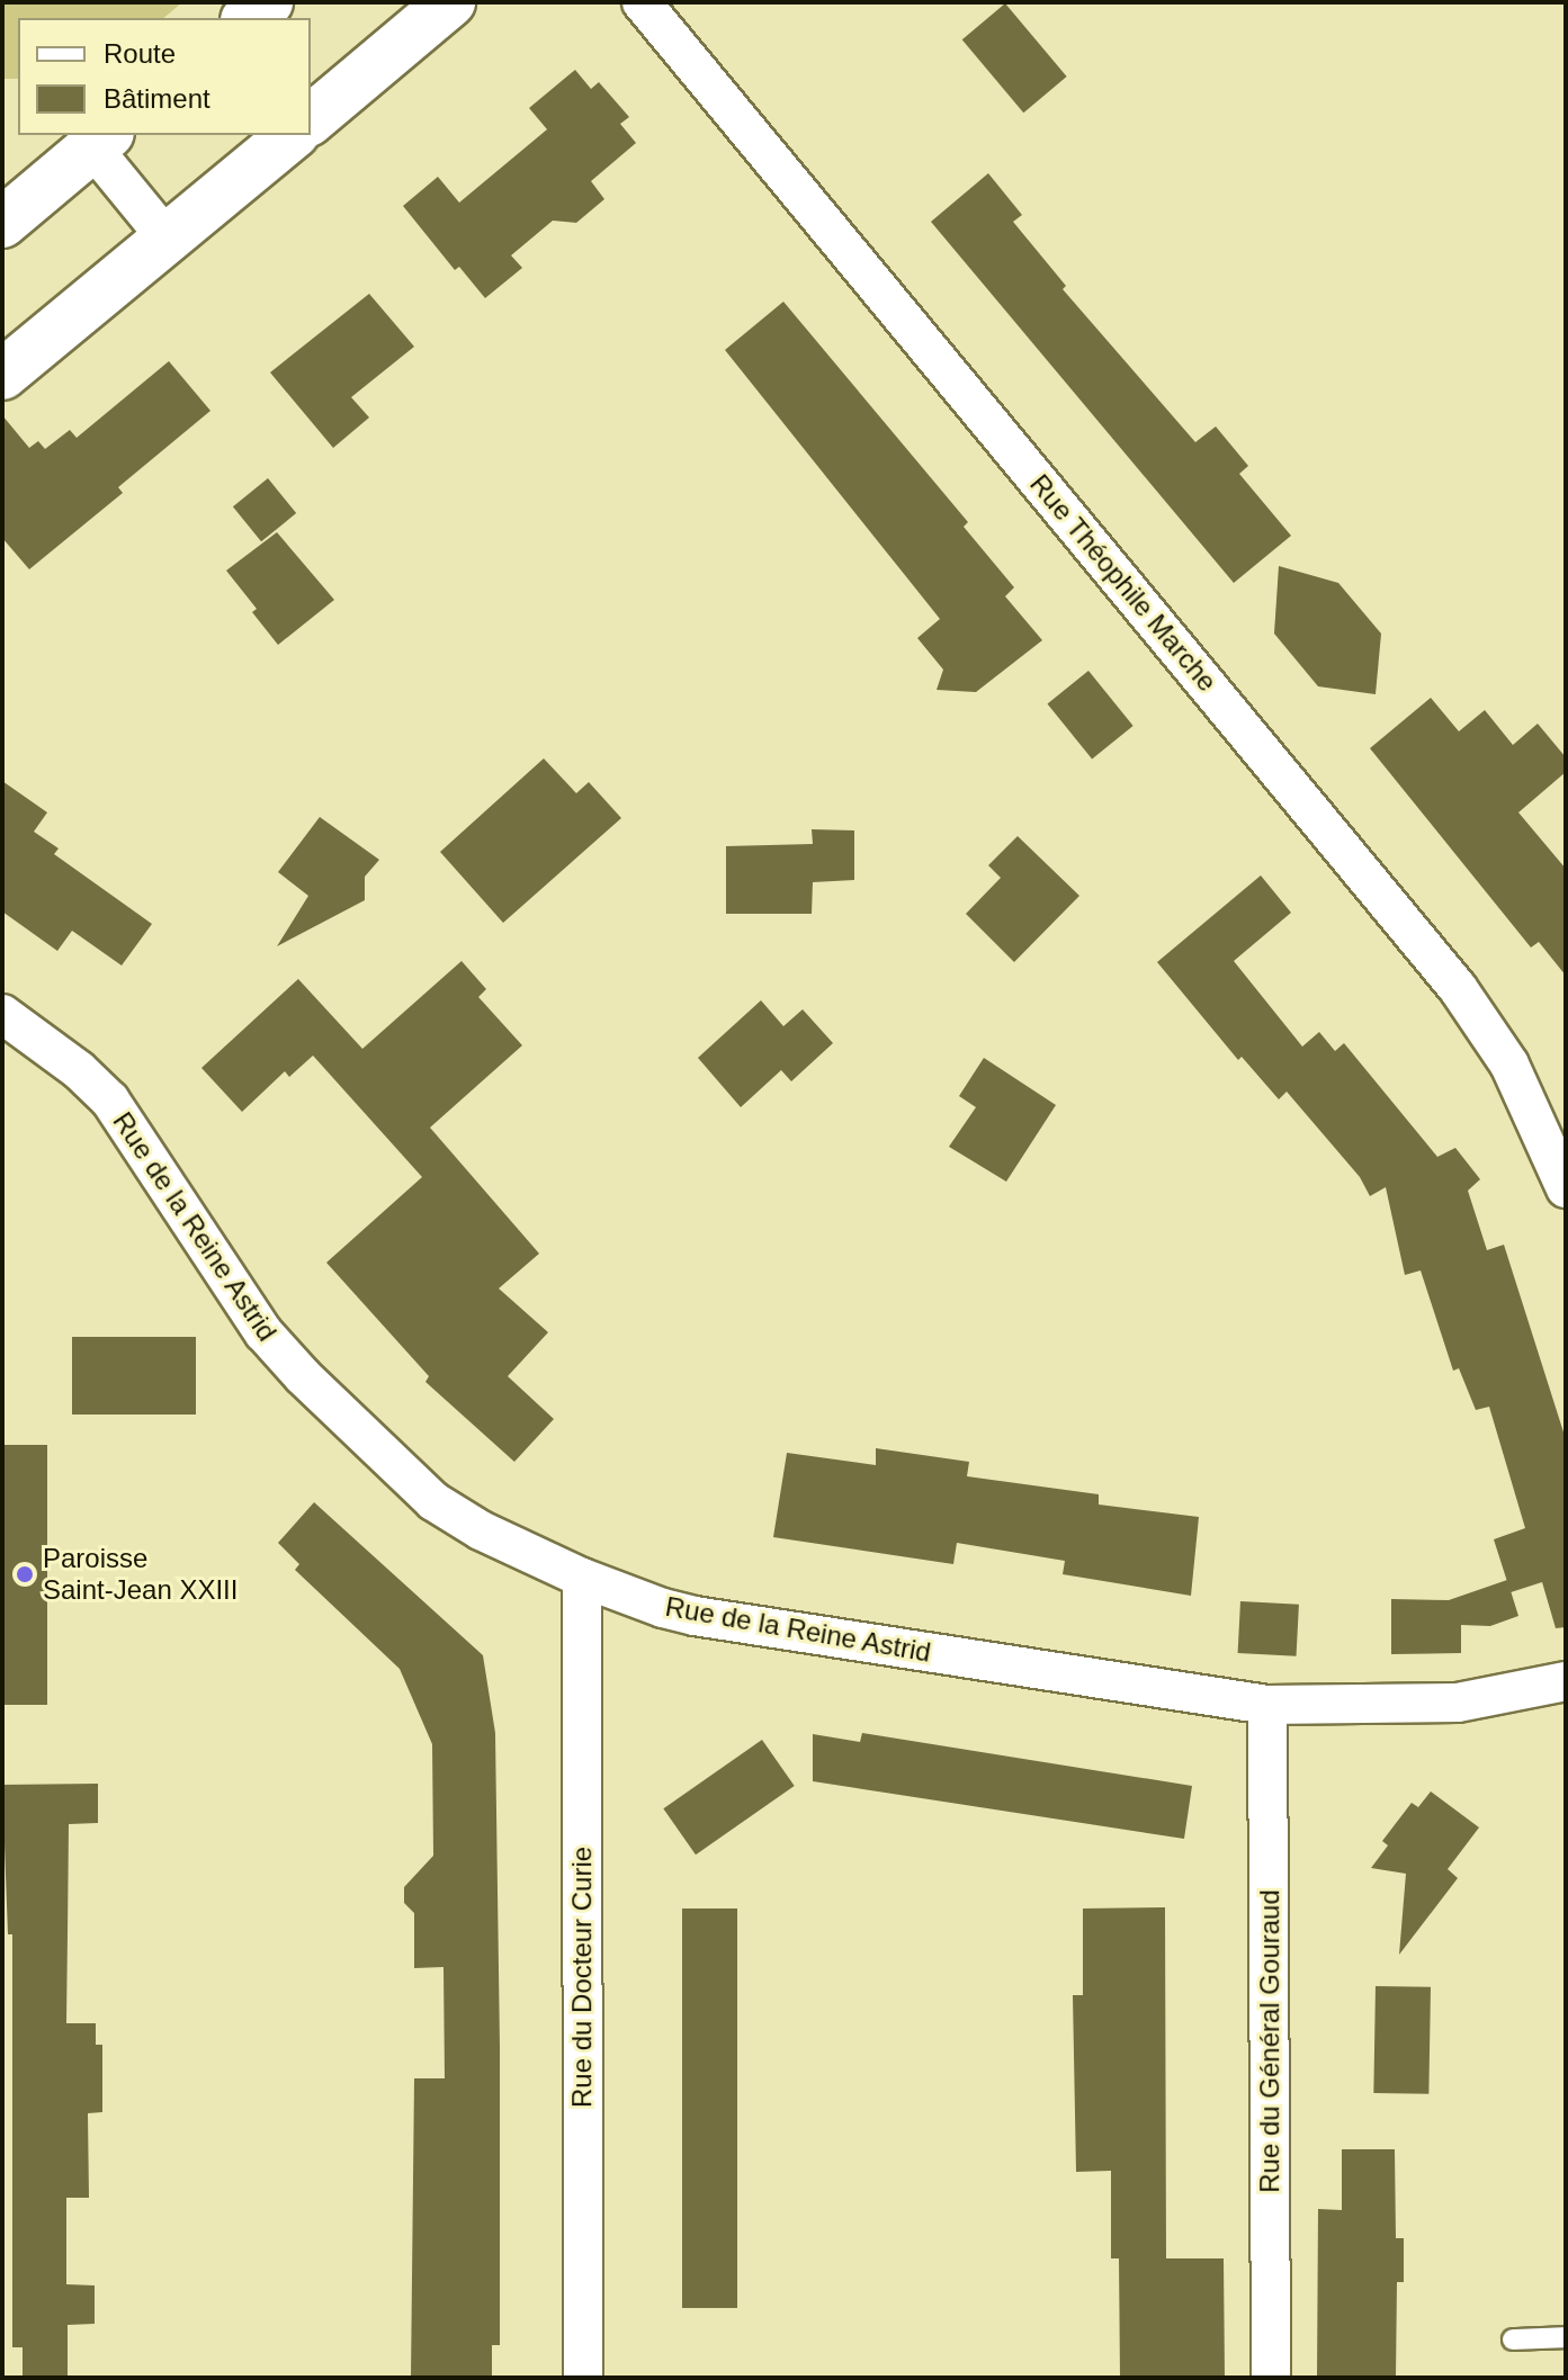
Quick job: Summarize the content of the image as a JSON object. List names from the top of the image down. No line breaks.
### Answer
{"streets":{"street":["Rue Théophile Marche","Rue de la Reine Astrid","Rue du Docteur Curie","Rue du Général Gouraud"]},"crossings":[["Rue de la Reine Astrid","Rue du Docteur Curie"],["Rue de la Reine Astrid","Rue du Général Gouraud"]],"places":["Paroisse Saint-Jean XXIII"],"legend":["Route","Bâtiment"]}
